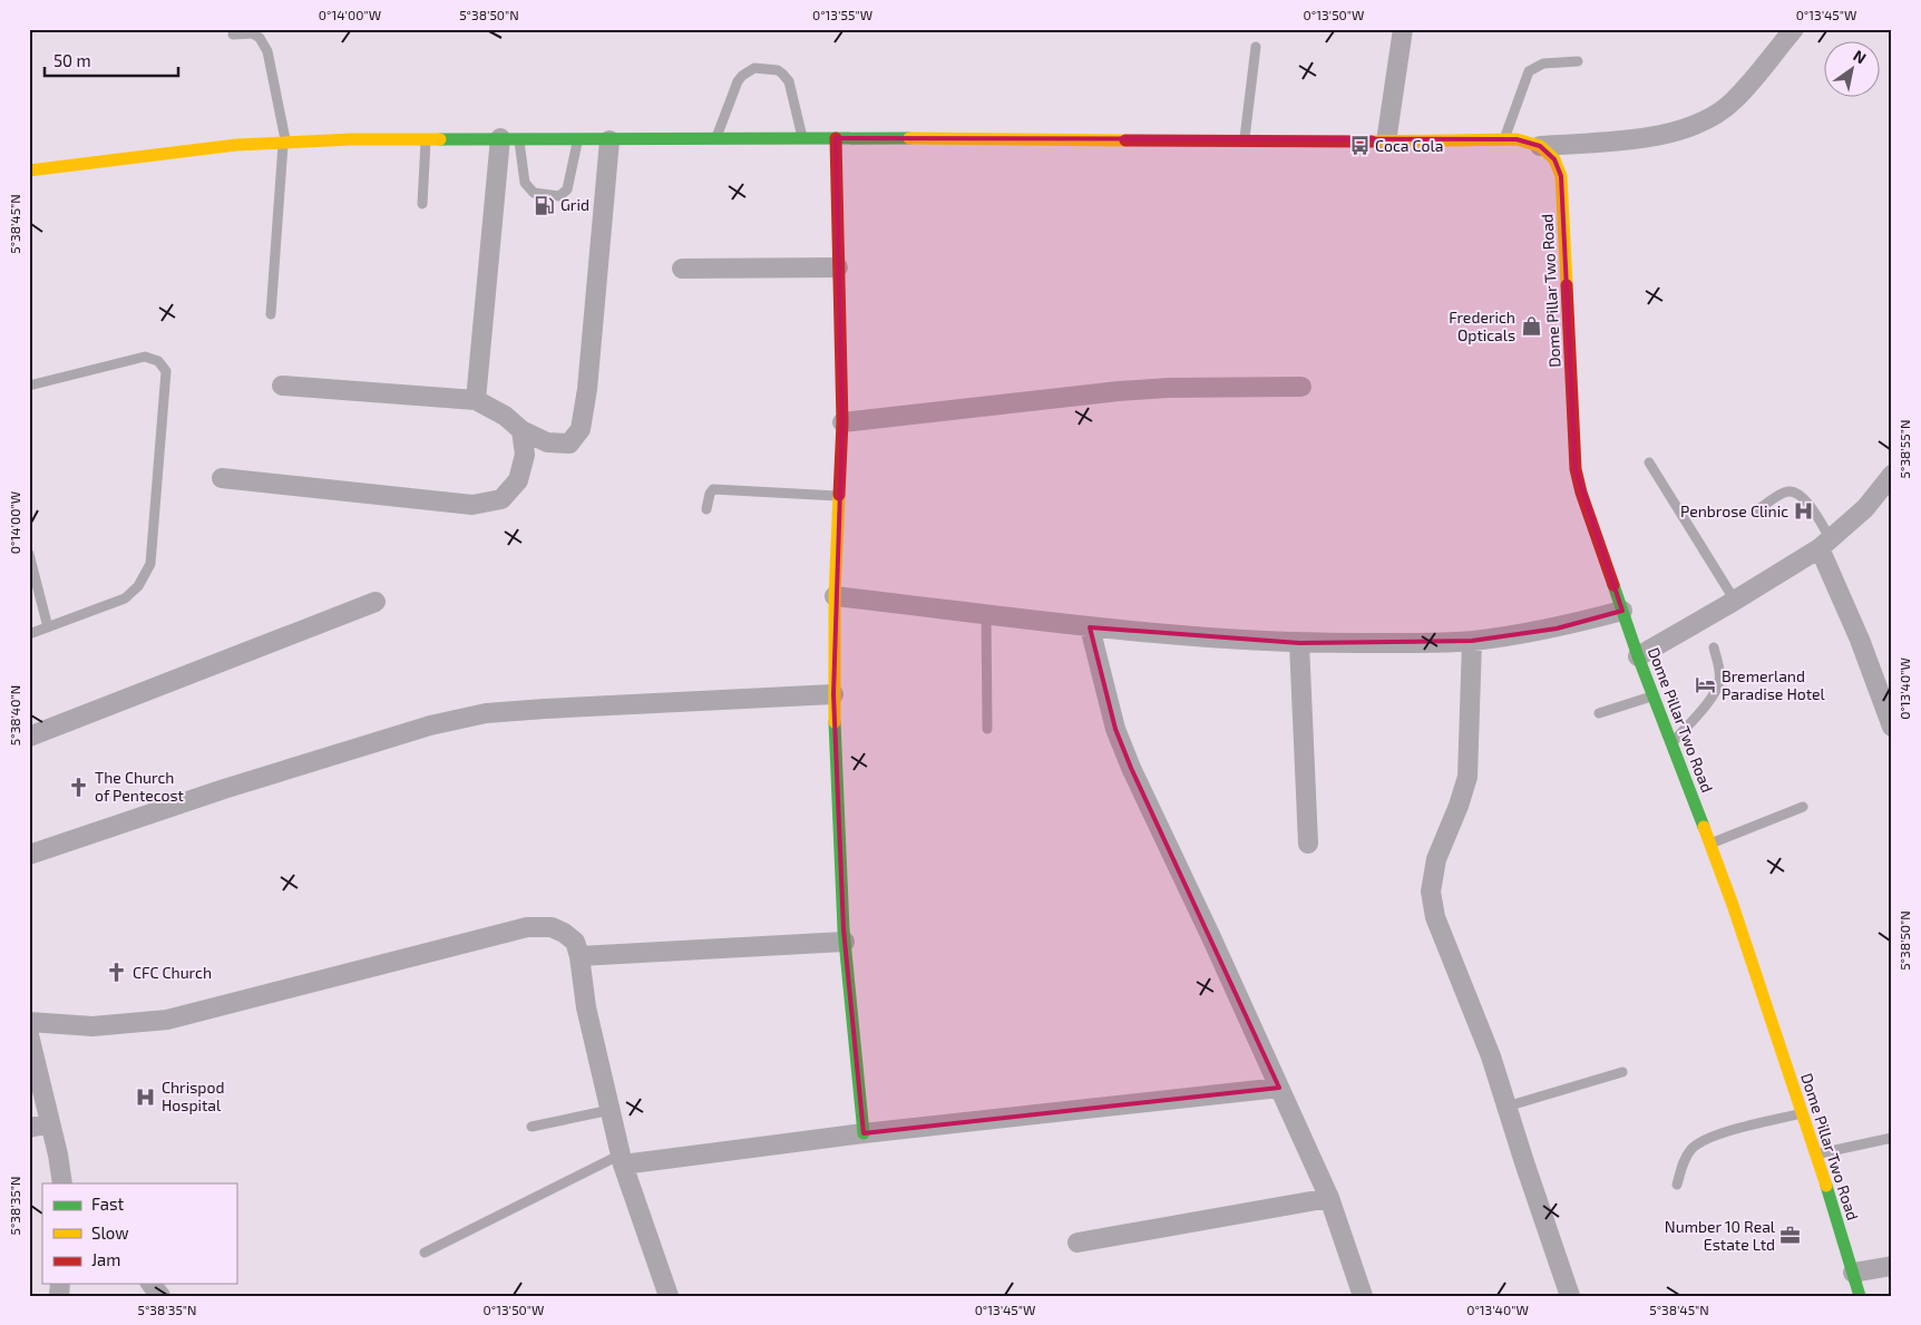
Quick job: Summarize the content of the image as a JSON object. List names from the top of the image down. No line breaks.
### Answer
{"streets":{"street":["Dome Pillar Two Road"]},"places":{"bus stop":["Coca Cola"],"fuel station":["Grid"],"shop":["Frederich Opticals"],"hospital":["Penbrose Clinic","Chrispod Hospital"],"hotel":["Bremerland Paradise Hotel"],"church":["The Church of Pentecost","CFC Church"],"office":["Number 10 Real Estate Ltd"]},"legend":["Fast","Slow","Jam"],"scale_bar":"50 m","north":"top right","coordinates":["0°14'00\"W","5°38'50\"N","0°13'55\"W","0°13'50\"W","0°13'45\"W","5°38'45\"N","5°38'55\"N","0°13'40\"W","5°38'40\"N","5°38'35\"N"]}
